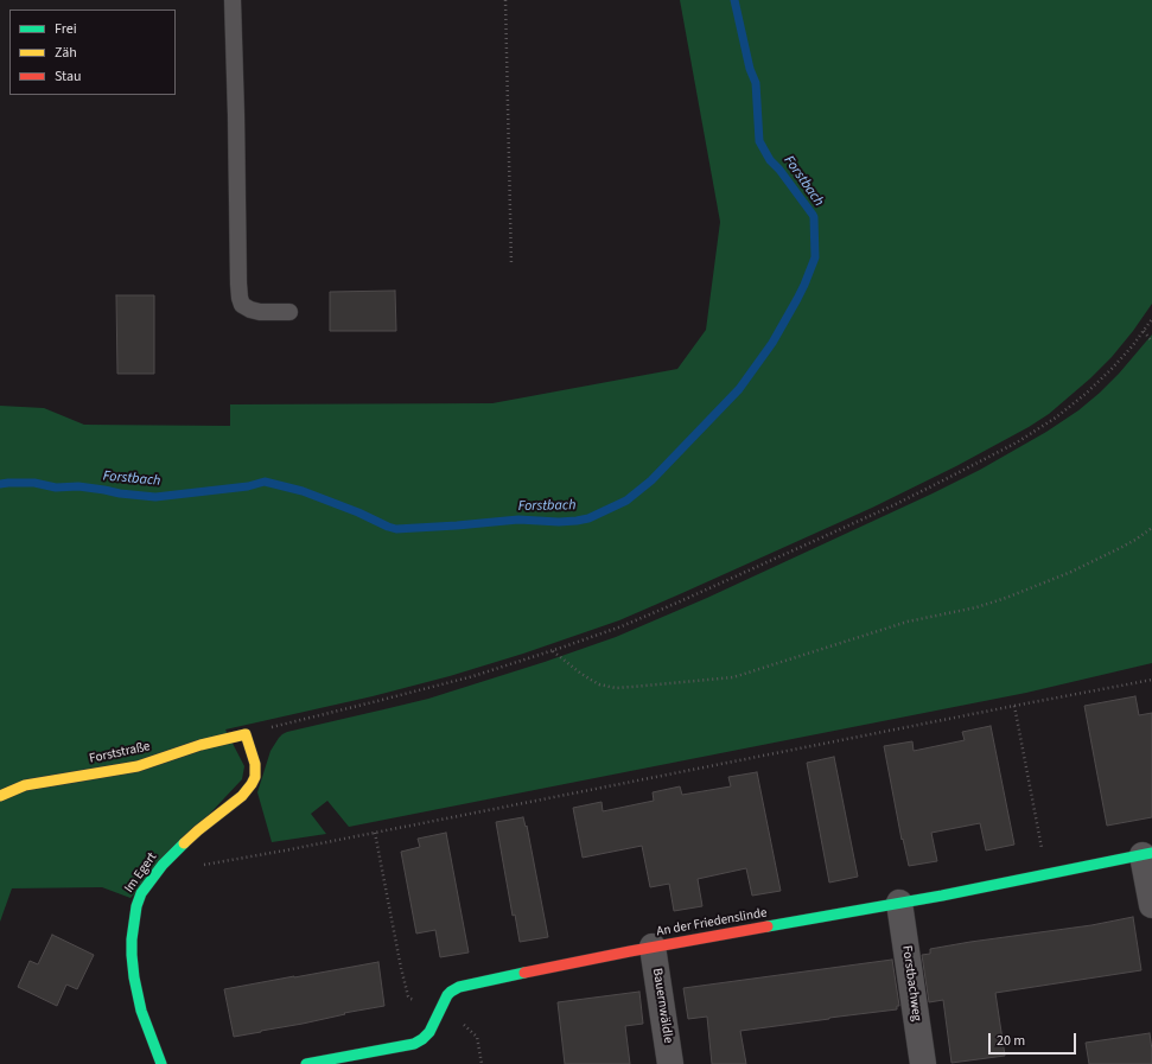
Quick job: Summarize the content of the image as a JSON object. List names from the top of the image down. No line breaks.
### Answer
{"streets":{"street":["Forststraße","Im Egert","An der Friedenslinde","Forstbachweg","Bauernwäldle"]},"crossings":[["Forststraße","Im Egert"],["An der Friedenslinde","Forstbachweg"],["An der Friedenslinde","Bauernwäldle"]],"water":["Forstbach"],"legend":["Frei","Zäh","Stau"],"scale_bar":"20 m"}
